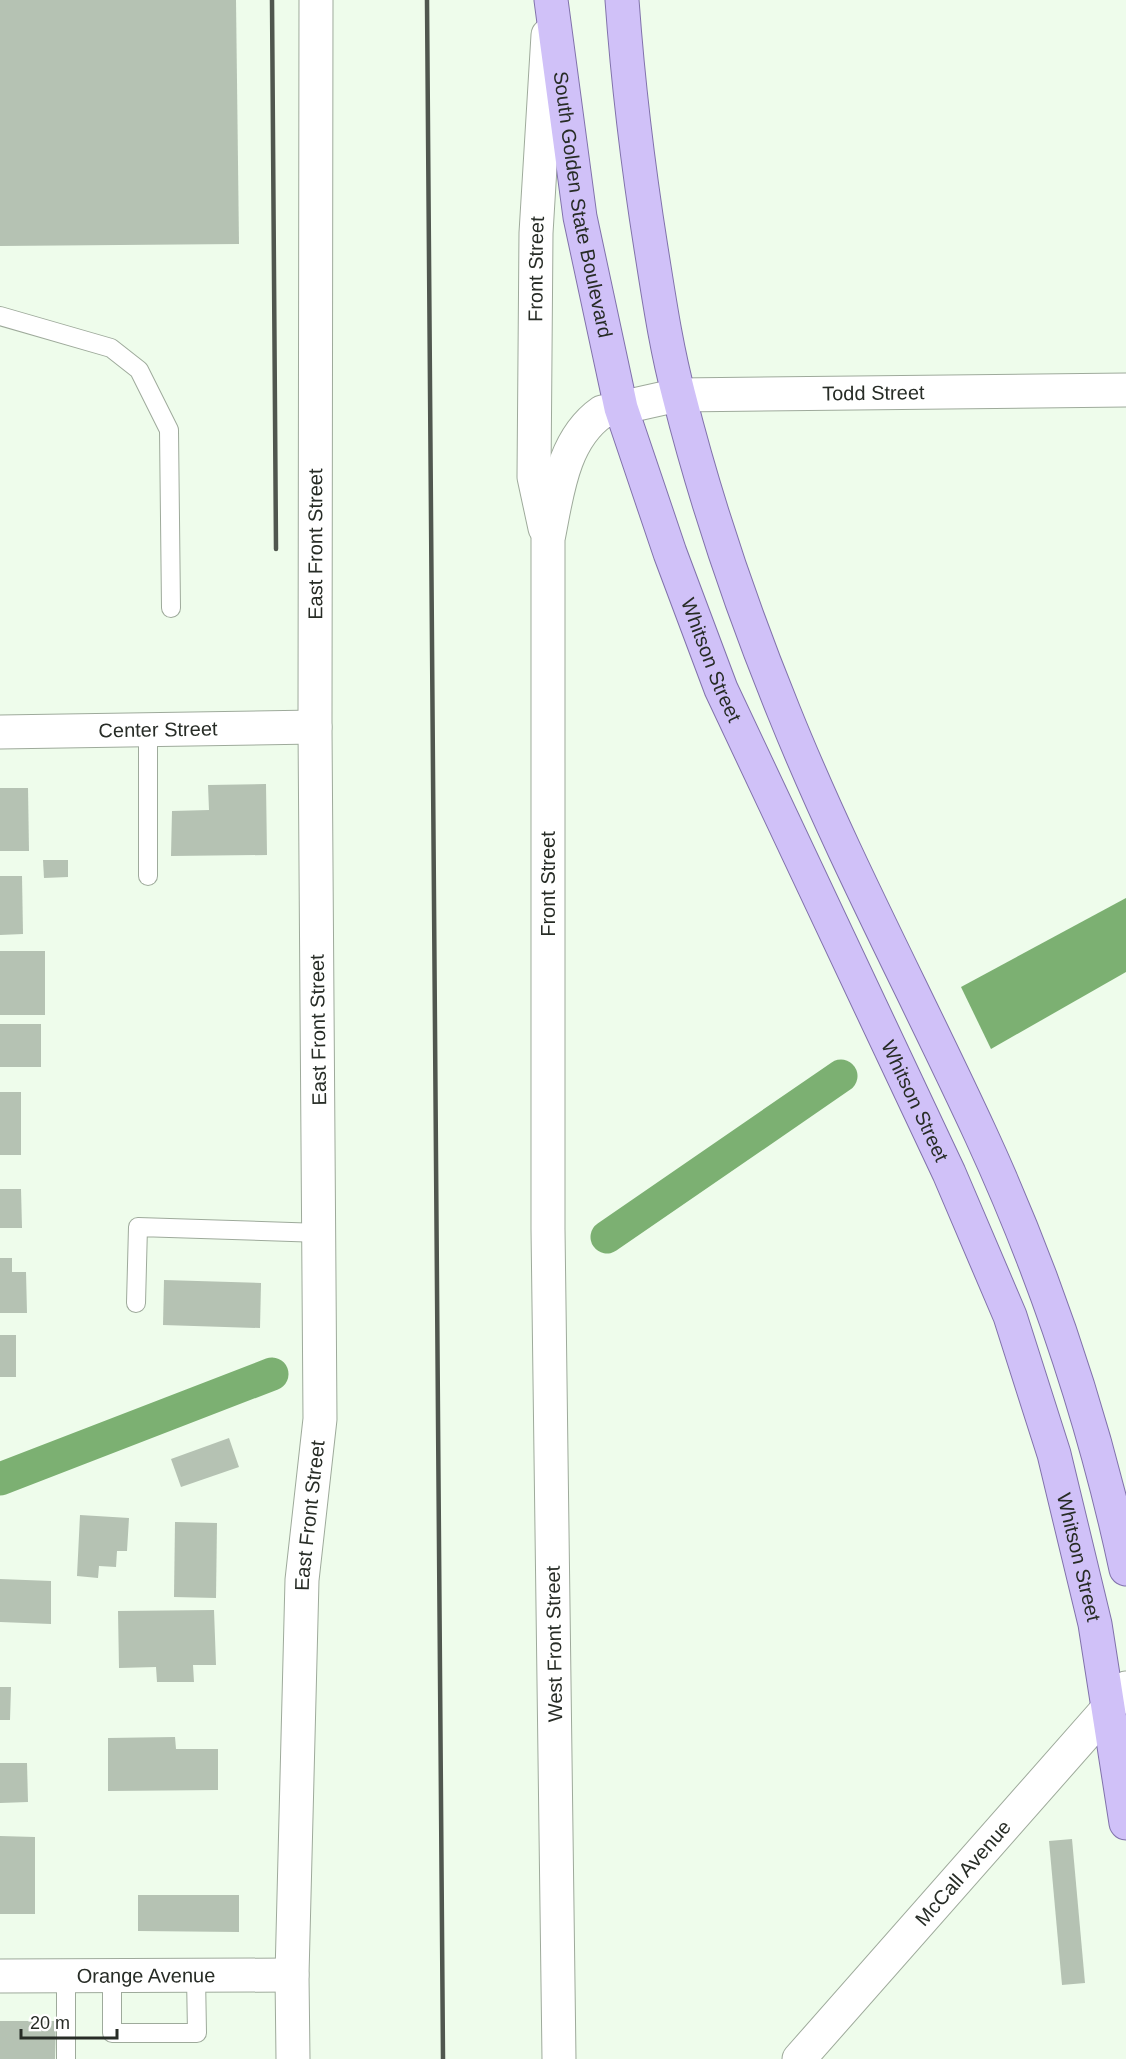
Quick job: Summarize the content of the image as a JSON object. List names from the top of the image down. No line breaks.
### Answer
{"streets":{"main road":["South Golden State Boulevard","Whitson Street"],"street":["Front Street","Todd Street","East Front Street","Center Street","West Front Street","McCall Avenue","Orange Avenue"]},"crossings":[["South Golden State Boulevard","Front Street"],["South Golden State Boulevard","Todd Street"],["South Golden State Boulevard","Whitson Street"],["Front Street","Todd Street"],["Front Street","Whitson Street"],["Front Street","West Front Street"],["Todd Street","Whitson Street"],["East Front Street","Center Street"],["East Front Street","Orange Avenue"],["Whitson Street","McCall Avenue"]],"scale_bar":"20 m"}
